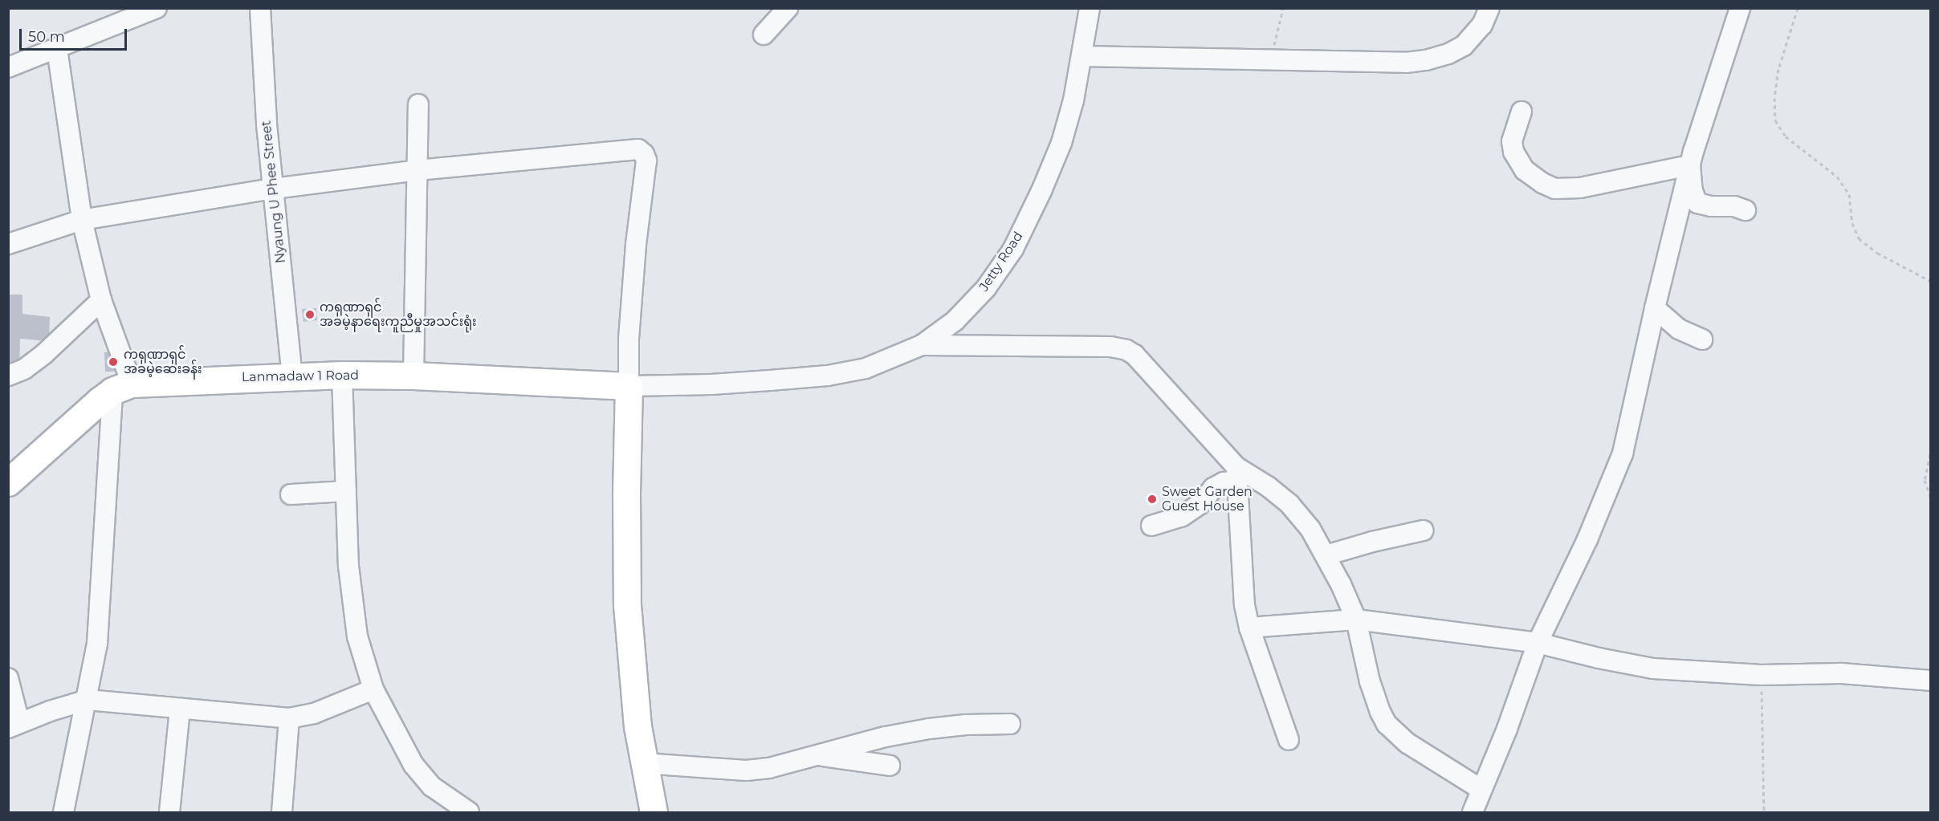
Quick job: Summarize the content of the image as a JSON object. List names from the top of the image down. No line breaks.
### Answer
{"streets":{"highway":["Lanmadaw 1 Road"],"street":["Nyaung U Phee Street","Jetty Road"]},"crossings":[["Nyaung U Phee Street","Lanmadaw 1 Road"],["Jetty Road","Lanmadaw 1 Road"]],"places":["ကရုဏာရှင် အခမဲ့နာရေးကူညီမှုအသင်းရုံး","ကရုဏာရှင် အခမဲ့ဆေးခန်း","Sweet Garden Guest House"],"scale_bar":"50 m"}
